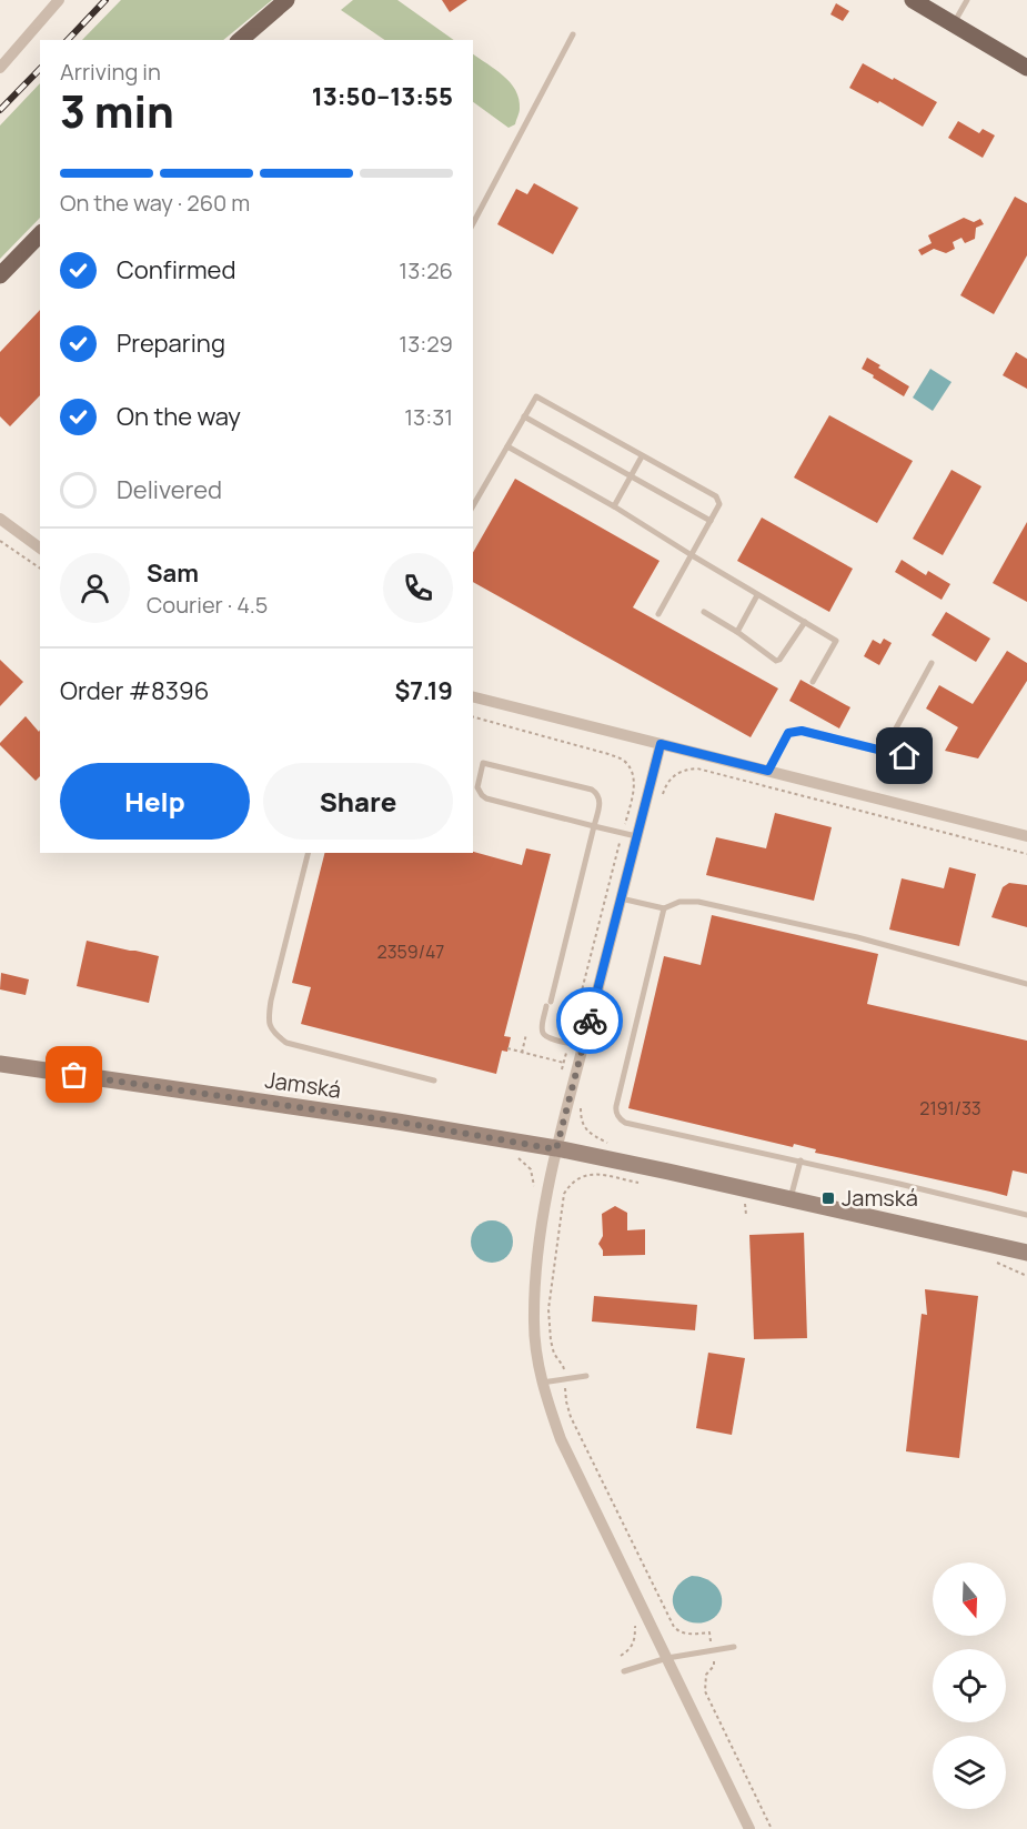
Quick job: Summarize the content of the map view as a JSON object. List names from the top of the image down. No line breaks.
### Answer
{"streets":{"street":["Jamská"]},"places":{"transit":["Jamská"]},"house_numbers":["2359/47","2191/33"],"north":"bottom","page":{"heading":["3 min","Arriving in","13:50–13:55"],"panel":["Sam","Courier · 4.5","Order #8396","$7.19"],"bar":"On the way · 260 m","list":[["Confirmed","13:26"],["Preparing","13:29"],["On the way","13:31"],"Delivered"],"buttons":["Help","Share"]}}
